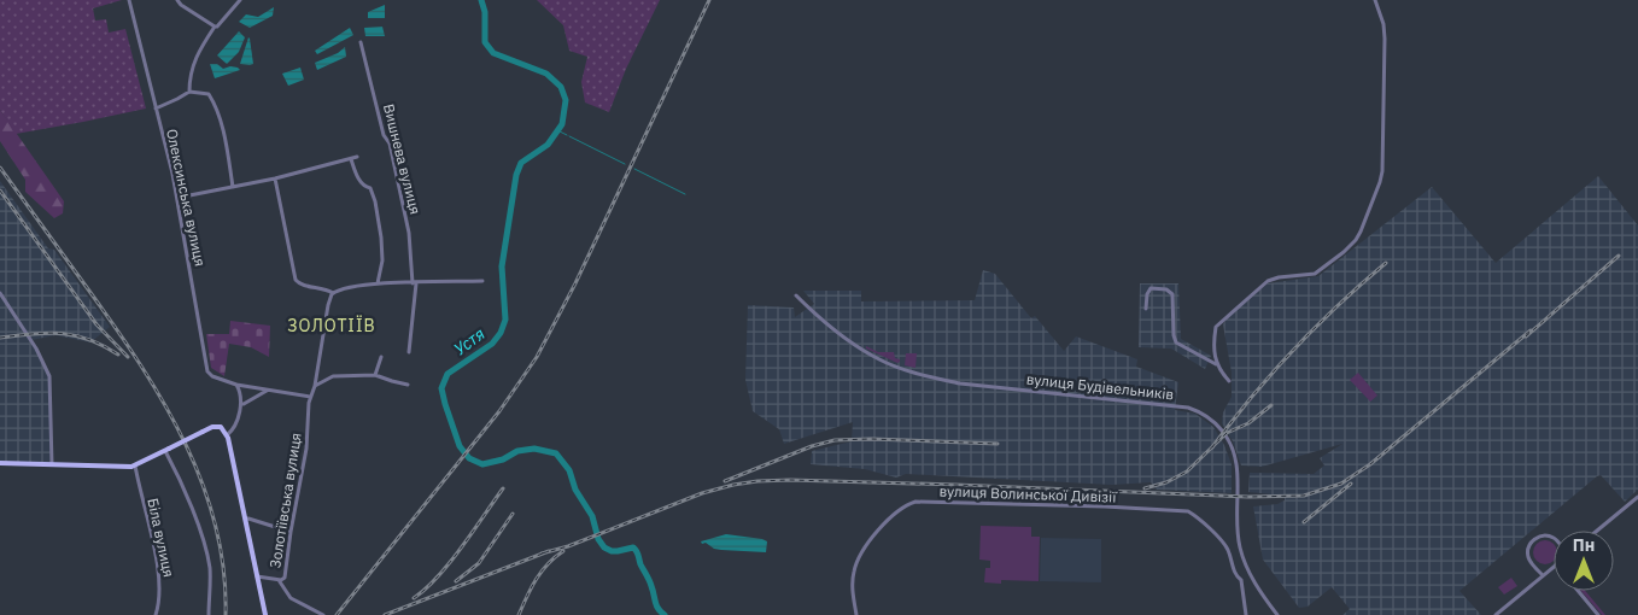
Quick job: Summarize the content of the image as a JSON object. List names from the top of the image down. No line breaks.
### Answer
{"streets":{"street":["Вишнева вулиця","Олексинська вулиця","вулиця Будівельників","вулиця Волинської Дивізії","Золотіївська вулиця","Біла вулиця"]},"districts":["ЗОЛОТІЇВ"],"water":["Устя"],"north":"top"}
